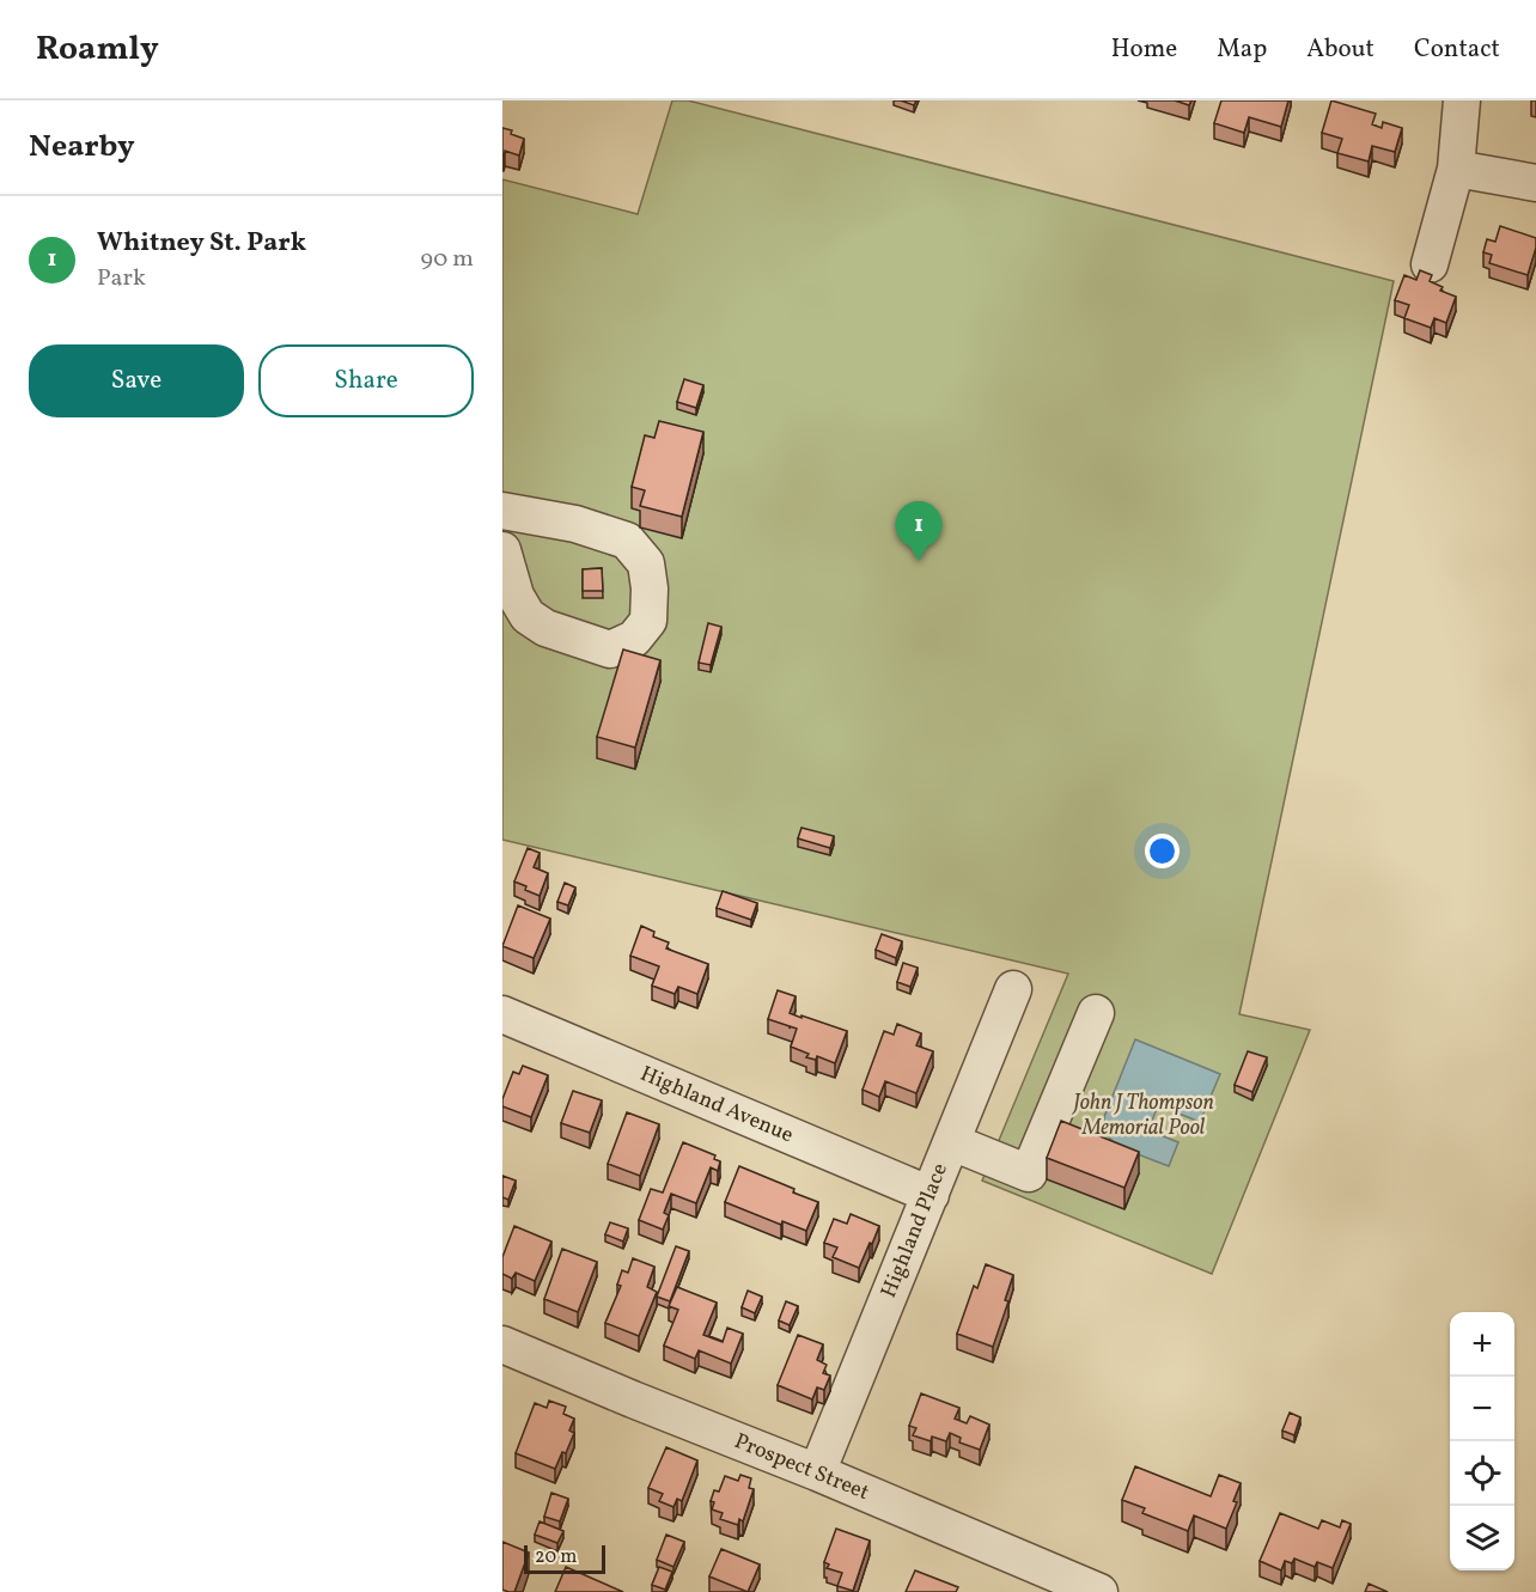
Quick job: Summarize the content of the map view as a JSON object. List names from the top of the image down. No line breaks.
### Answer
{"streets":{"street":["Highland Avenue","Highland Place","Prospect Street"]},"crossings":[["Highland Avenue","Highland Place"],["Highland Place","Prospect Street"]],"parks":["John J Thompson Memorial Pool"],"scale_bar":"20 m","page":{"header":"Roamly","nav":["Home","Map","About","Contact"],"heading":"Nearby","list":[{"mark":"1","name":"Whitney St. Park","note":"Park","value":"90 m"}],"buttons":["Save","Share"],"pins":"1","map_buttons":["+","−"],"scale":"20 m"}}
